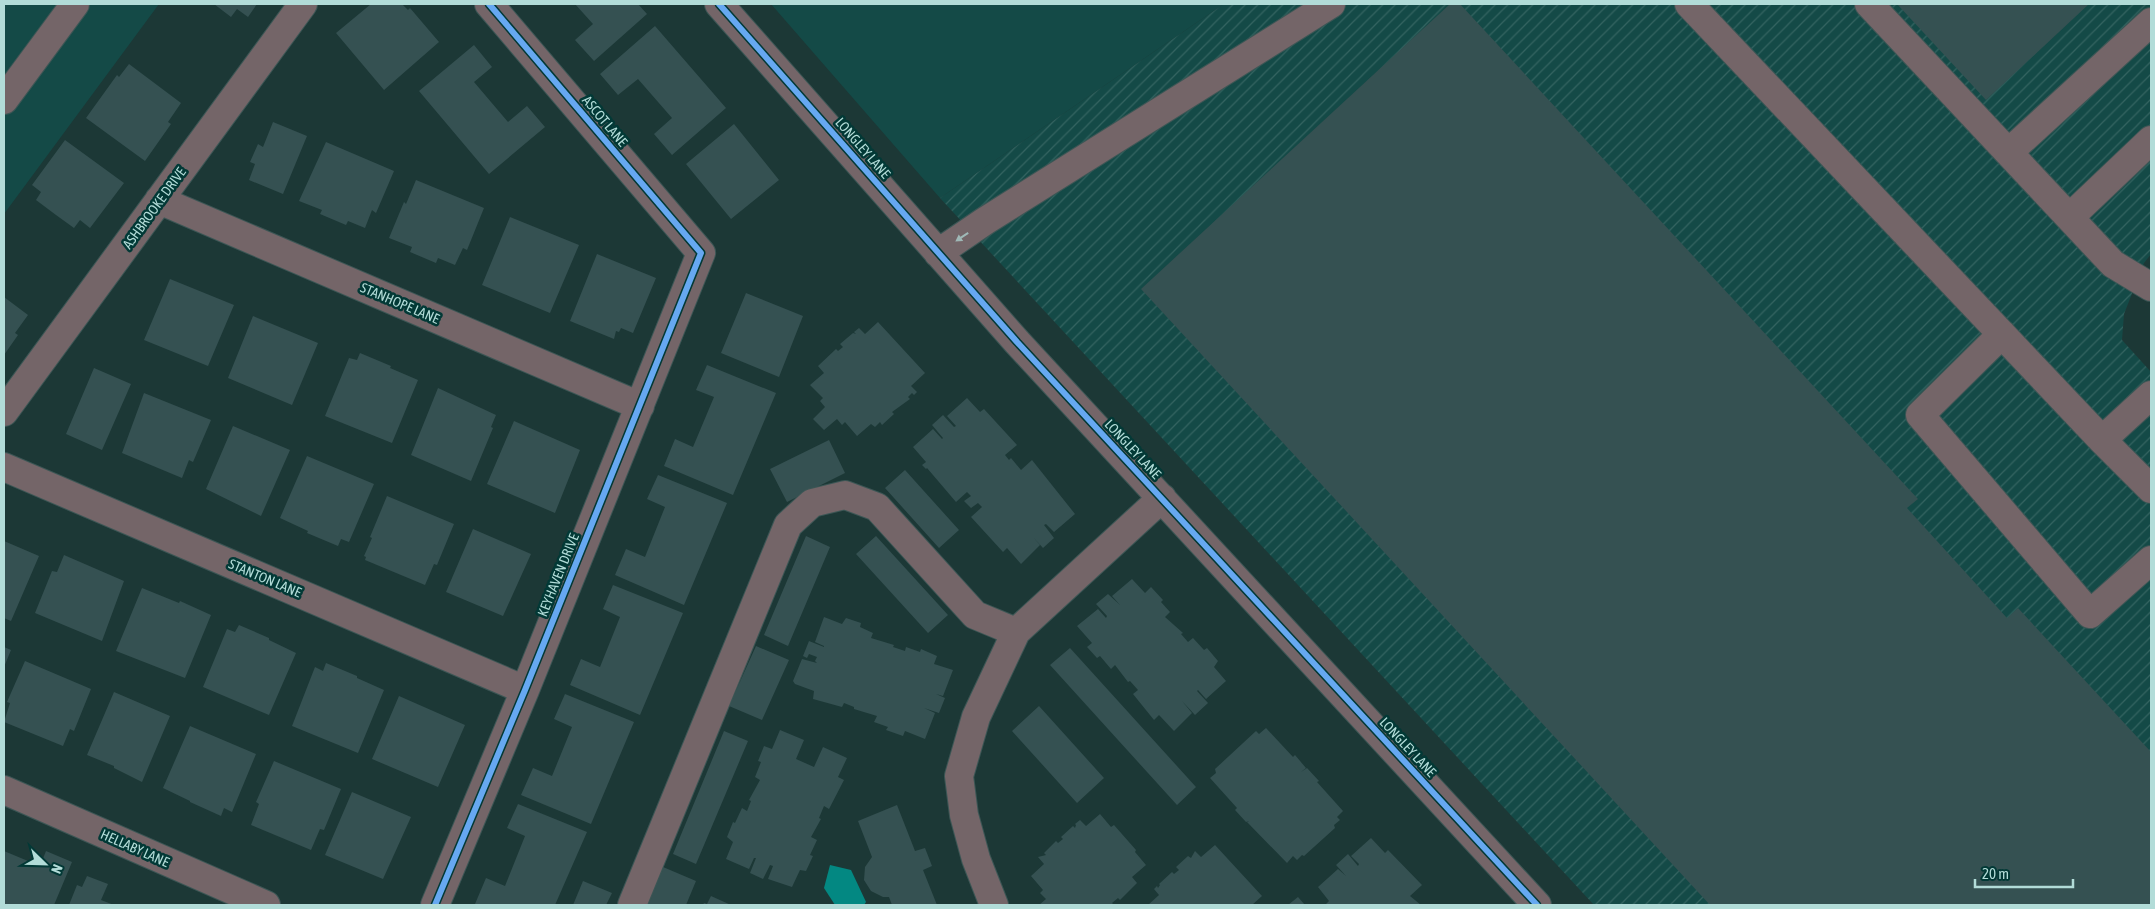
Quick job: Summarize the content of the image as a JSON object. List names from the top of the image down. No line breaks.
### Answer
{"streets":{"street":["ASCOT LANE","LONGLEY LANE","ASHBROOKE DRIVE","STANHOPE LANE","KEYHAVEN DRIVE","STANTON LANE","HELLABY LANE"]},"crossings":[["ASCOT LANE","KEYHAVEN DRIVE"],["ASHBROOKE DRIVE","STANHOPE LANE"],["STANHOPE LANE","KEYHAVEN DRIVE"],["KEYHAVEN DRIVE","STANTON LANE"]],"scale_bar":"20 m","north":"bottom right"}
